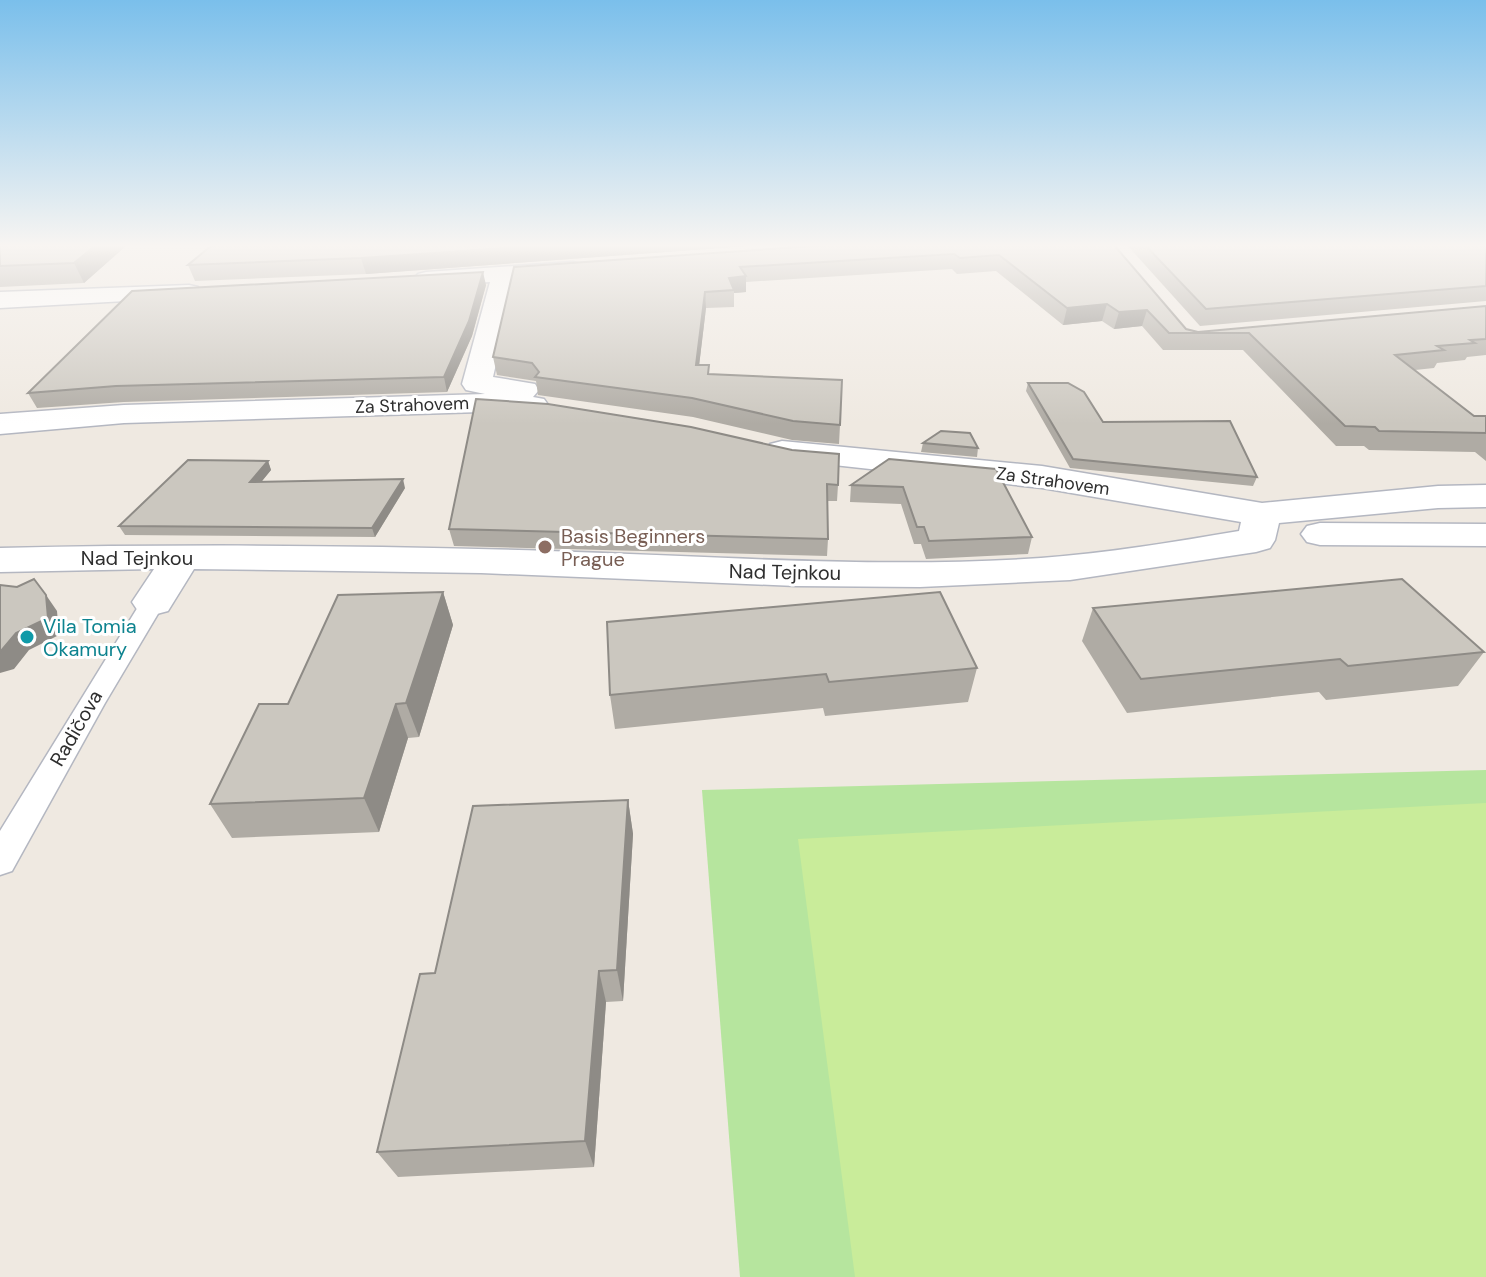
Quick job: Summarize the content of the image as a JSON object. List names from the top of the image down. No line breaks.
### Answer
{"streets":{"street":["Za Strahovem","Nad Tejnkou","Radičova"]},"crossings":[["Za Strahovem","Nad Tejnkou"],["Nad Tejnkou","Radičova"]],"places":["Basis Beginners Prague","Vila Tomia Okamury"]}
